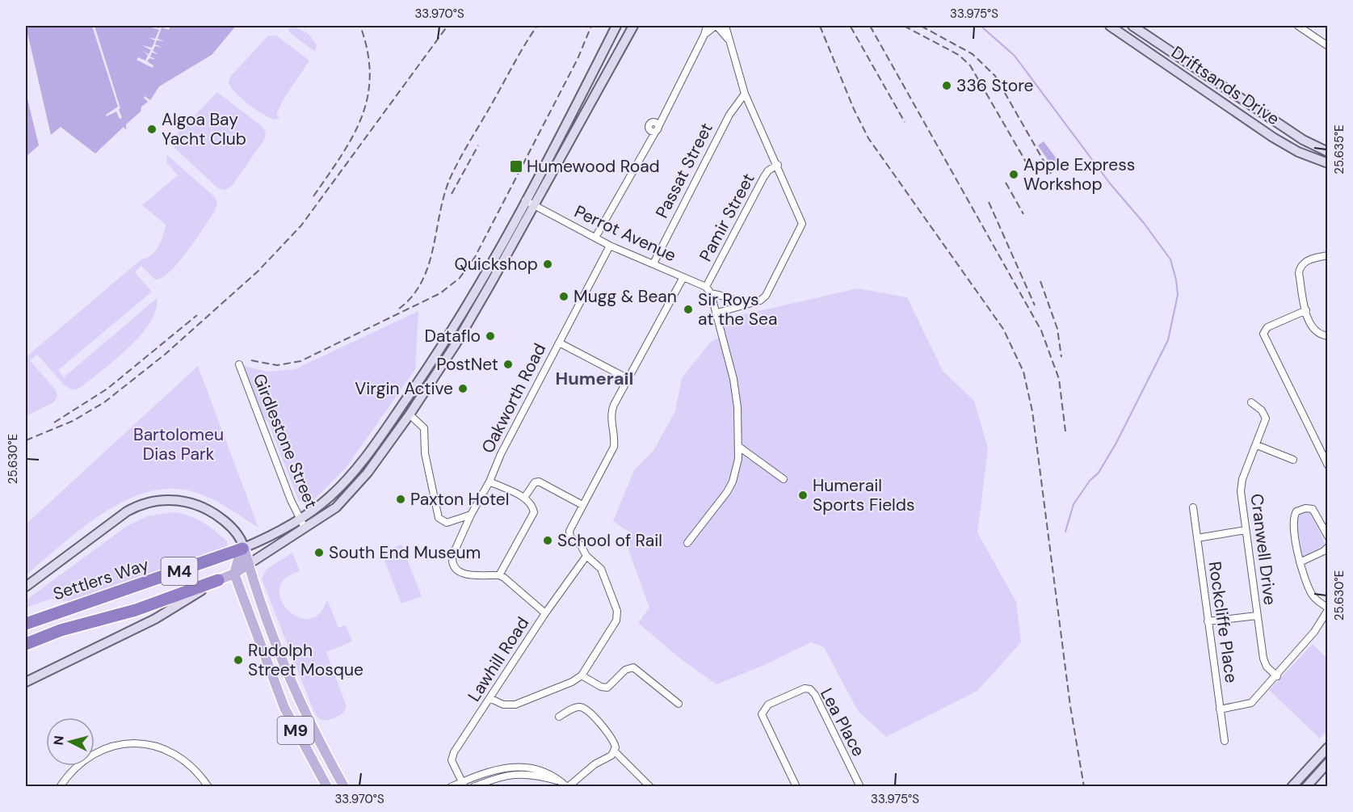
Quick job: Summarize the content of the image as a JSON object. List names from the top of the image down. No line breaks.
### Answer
{"streets":{"highway":["M4","Settlers Way"],"main road":["Driftsands Drive","M9"],"street":["Passat Street","Pamir Street","Perrot Avenue","Oakworth Road","Girdlestone Street","Cranwell Drive","Rockcliffe Place","Lawhill Road","Lea Place"]},"crossings":[["Passat Street","Perrot Avenue"],["Pamir Street","Perrot Avenue"],["Perrot Avenue","Oakworth Road"],["Perrot Avenue","M4"],["Girdlestone Street","M4"],["M4","Settlers Way"],["M4","M9"],["Settlers Way","M9"]],"districts":["Humerail"],"parks":["Bartolomeu Dias Park"],"places":{"other":["336 Store","Algoa Bay Yacht Club","Apple Express Workshop","Quickshop","Mugg & Bean","Sir Roys at the Sea","Dataflo","PostNet","Virgin Active","Humerail Sports Fields","Paxton Hotel","School of Rail","South End Museum","Rudolph Street Mosque"],"transit":["Humewood Road"]},"north":"left","coordinates":["33.970°S","33.975°S","25.635°E","25.630°E"]}
